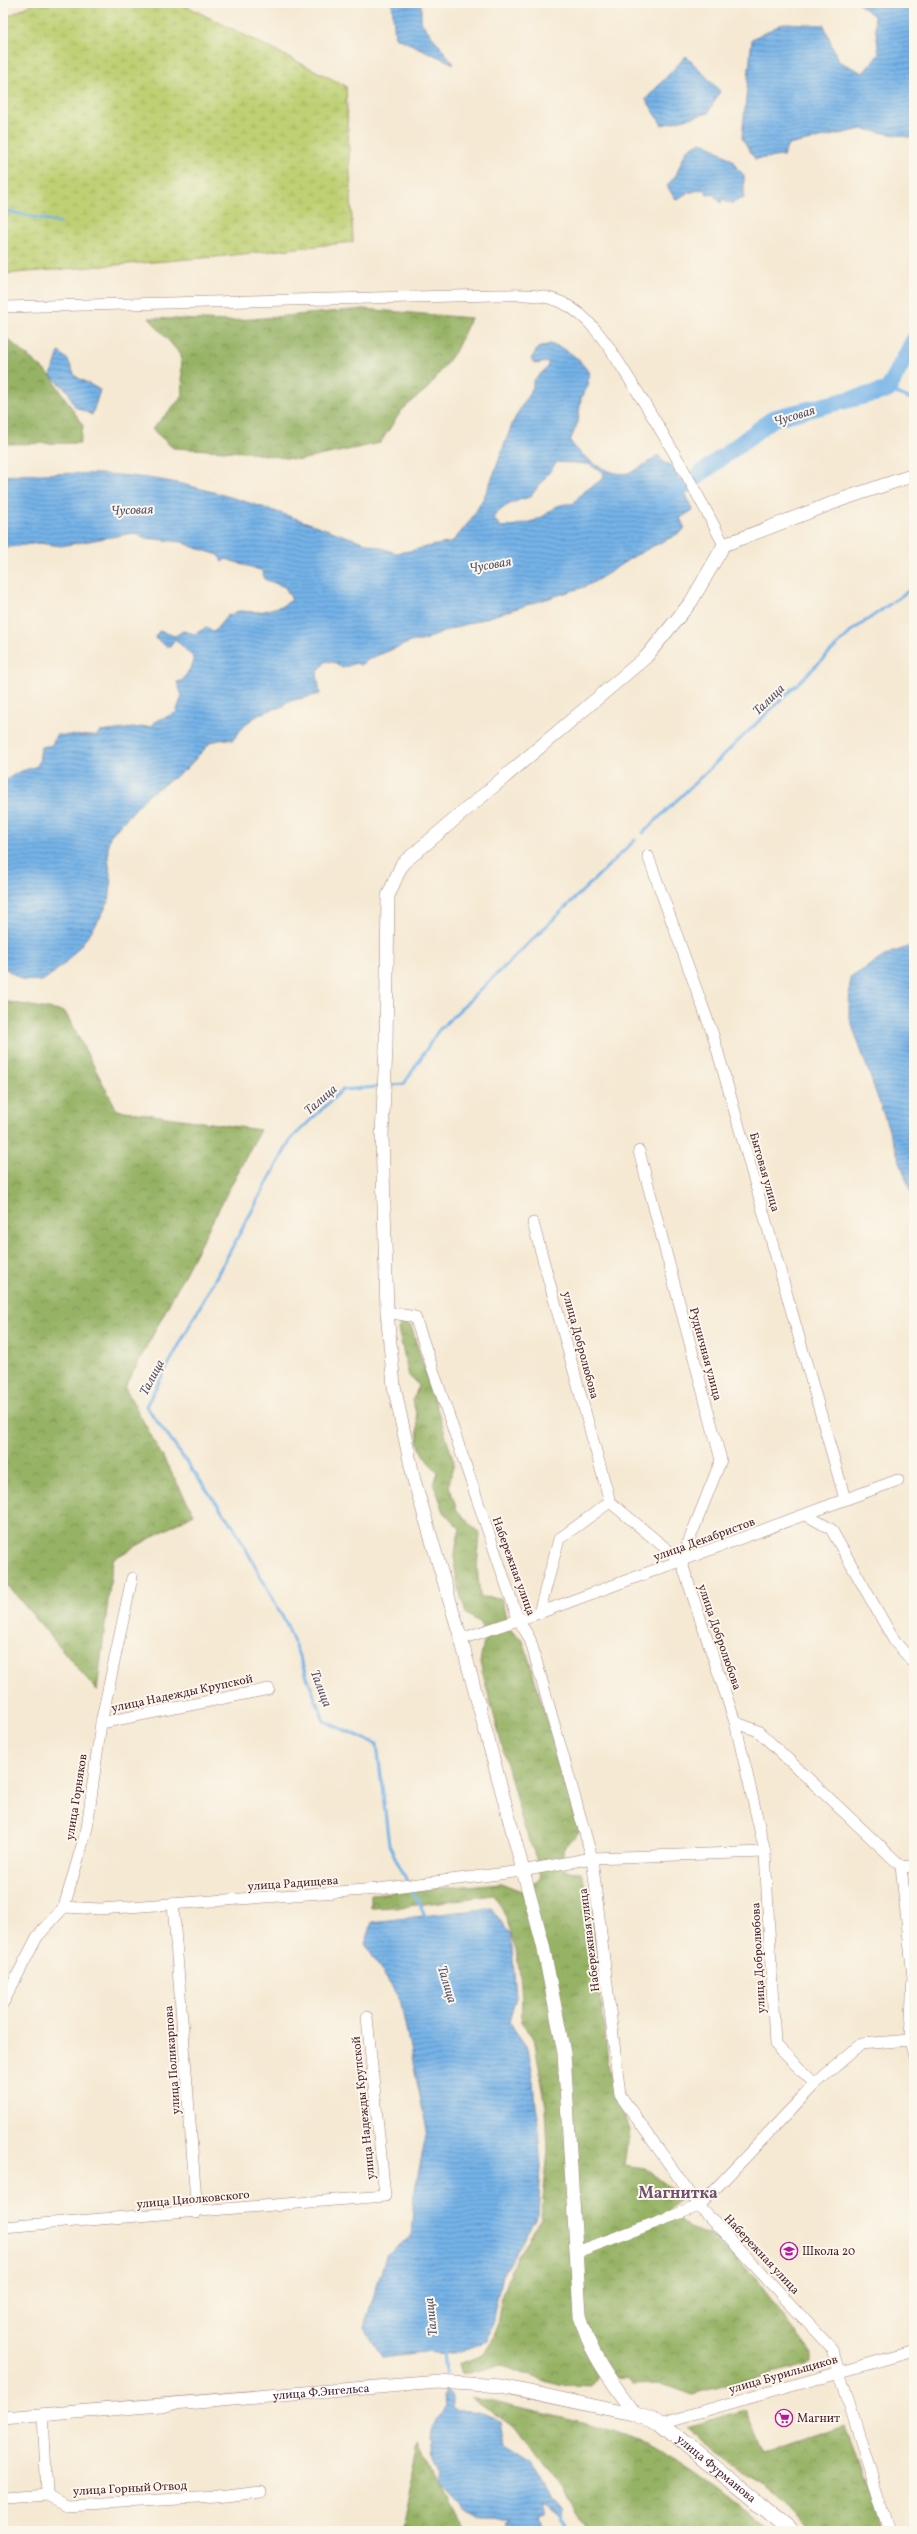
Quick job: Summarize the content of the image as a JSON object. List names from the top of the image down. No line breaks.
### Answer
{"streets":{"main road":["улица Фурманова"],"street":["Бытовая улица","улица Добролюбова","Рудничная улица","улица Декабристов","Набережная улица","улица Надежды Крупской","улица Горняков","улица Радищева","улица Поликарпова","улица Циолковского","улица Бурильщиков","улица Ф.Энгельса","улица Горный Отвод"]},"crossings":[["Бытовая улица","улица Декабристов"],["улица Добролюбова","Рудничная улица"],["улица Добролюбова","улица Декабристов"],["улица Добролюбова","улица Радищева"],["Рудничная улица","улица Декабристов"],["улица Декабристов","Набережная улица"],["Набережная улица","улица Радищева"],["Набережная улица","улица Бурильщиков"],["улица Надежды Крупской","улица Горняков"],["улица Надежды Крупской","улица Циолковского"],["улица Горняков","улица Радищева"],["улица Радищева","улица Поликарпова"],["улица Поликарпова","улица Циолковского"],["улица Бурильщиков","улица Фурманова"],["улица Ф.Энгельса","улица Фурманова"]],"districts":["Магнитка"],"water":["Чусовая","Талица"],"places":{"school or university":["Школа 20"],"supermarket":["Магнит"]}}
